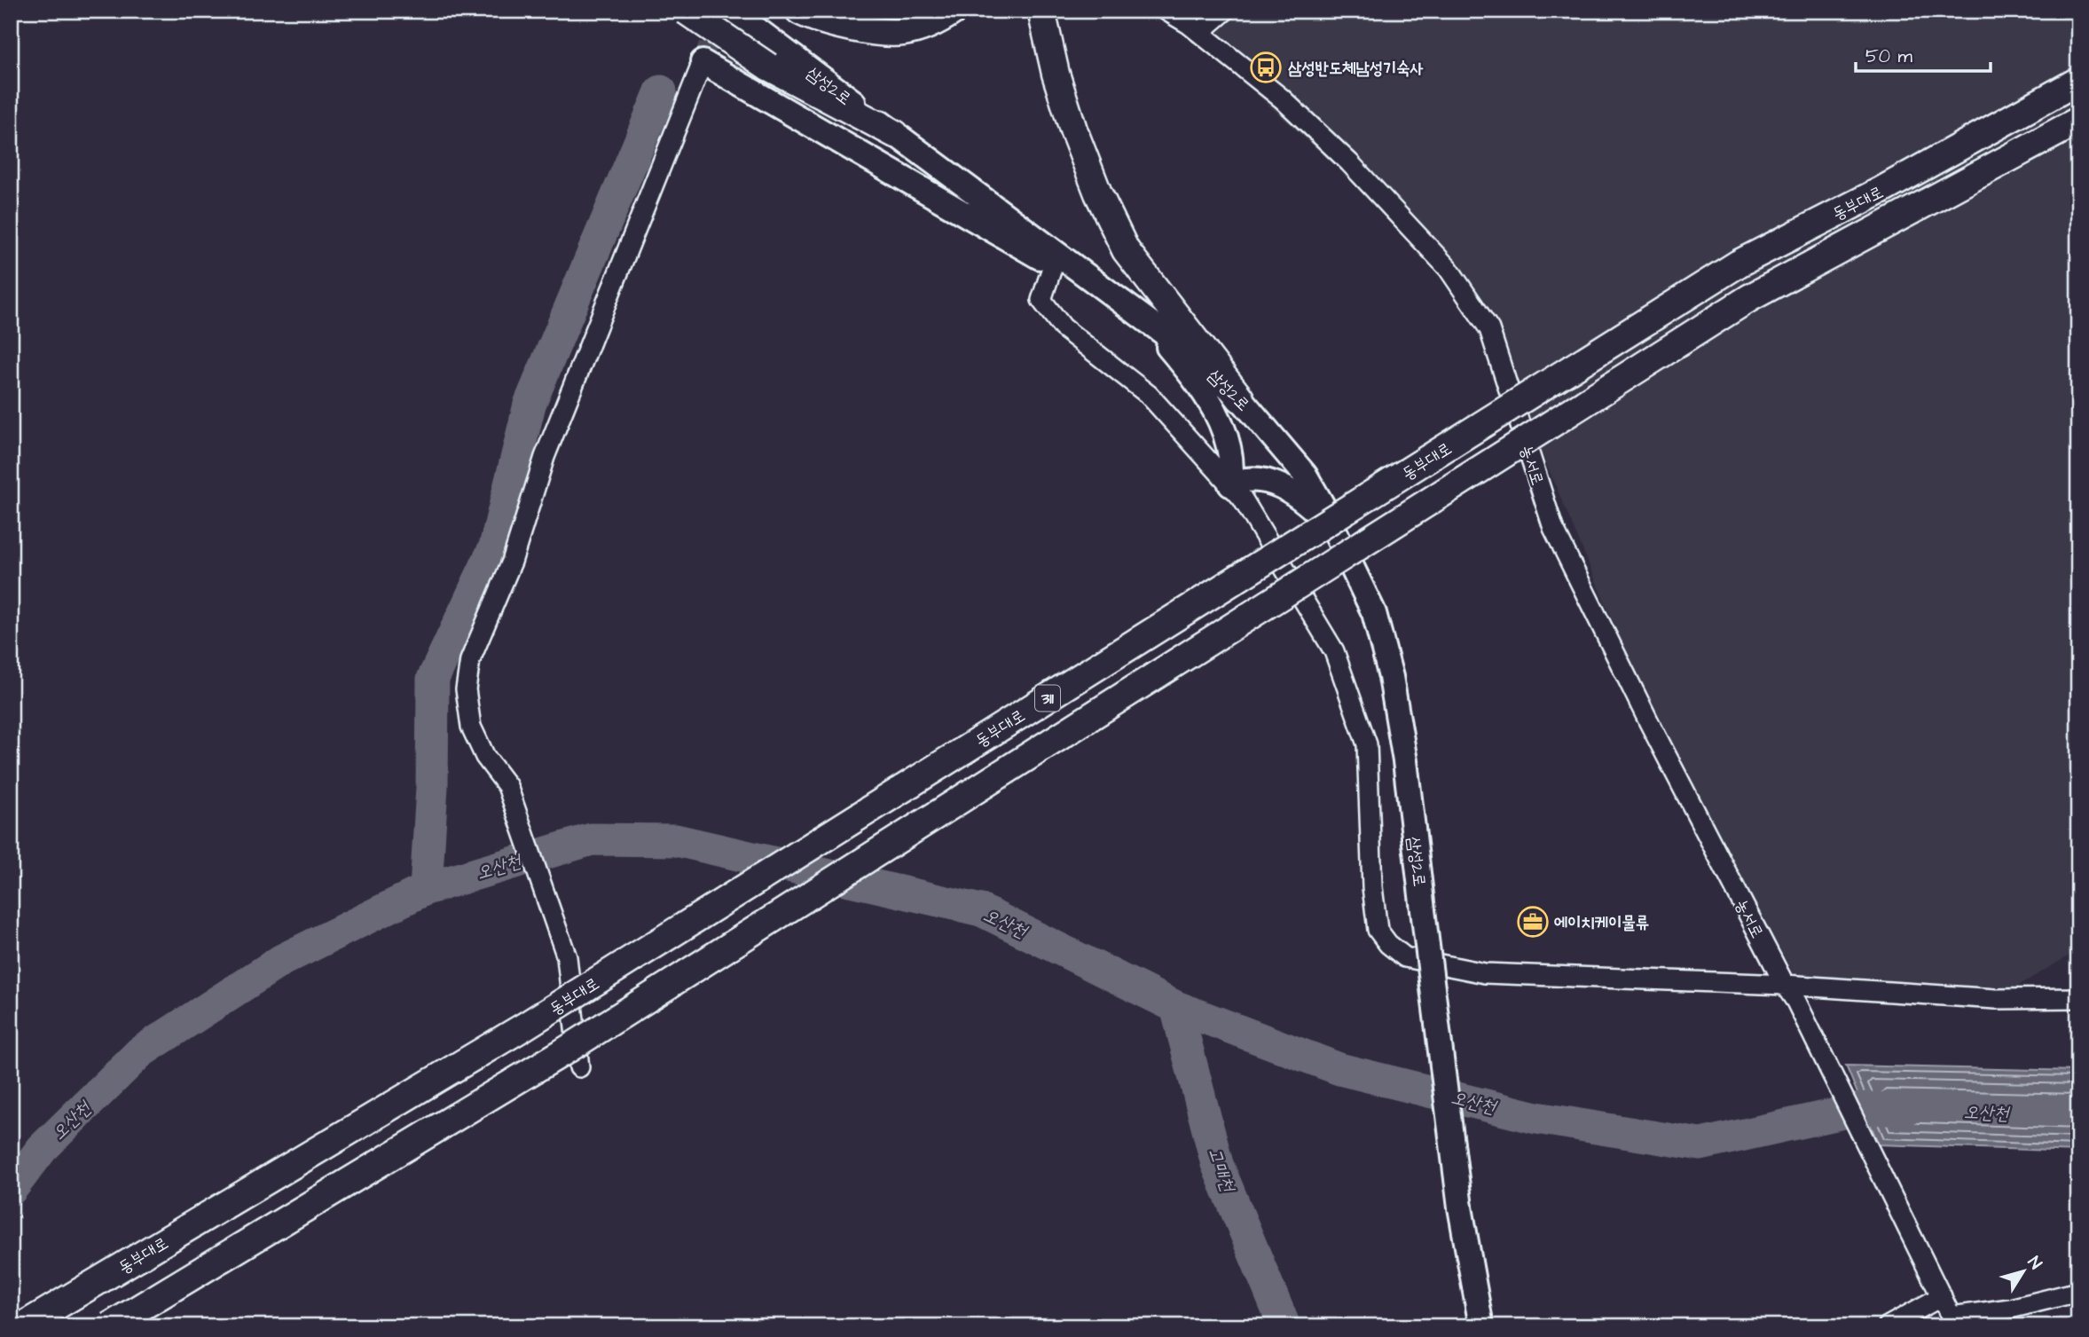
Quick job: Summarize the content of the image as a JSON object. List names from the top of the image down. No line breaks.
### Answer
{"streets":{"highway":["동부대로","311"],"main road":["삼성2로"],"street":["농서로"]},"water":["오산천","고매천"],"places":{"bus stop":["삼성반도체남성기숙사"],"office":["에이치케이물류"]},"scale_bar":"50 m","north":"top right"}
